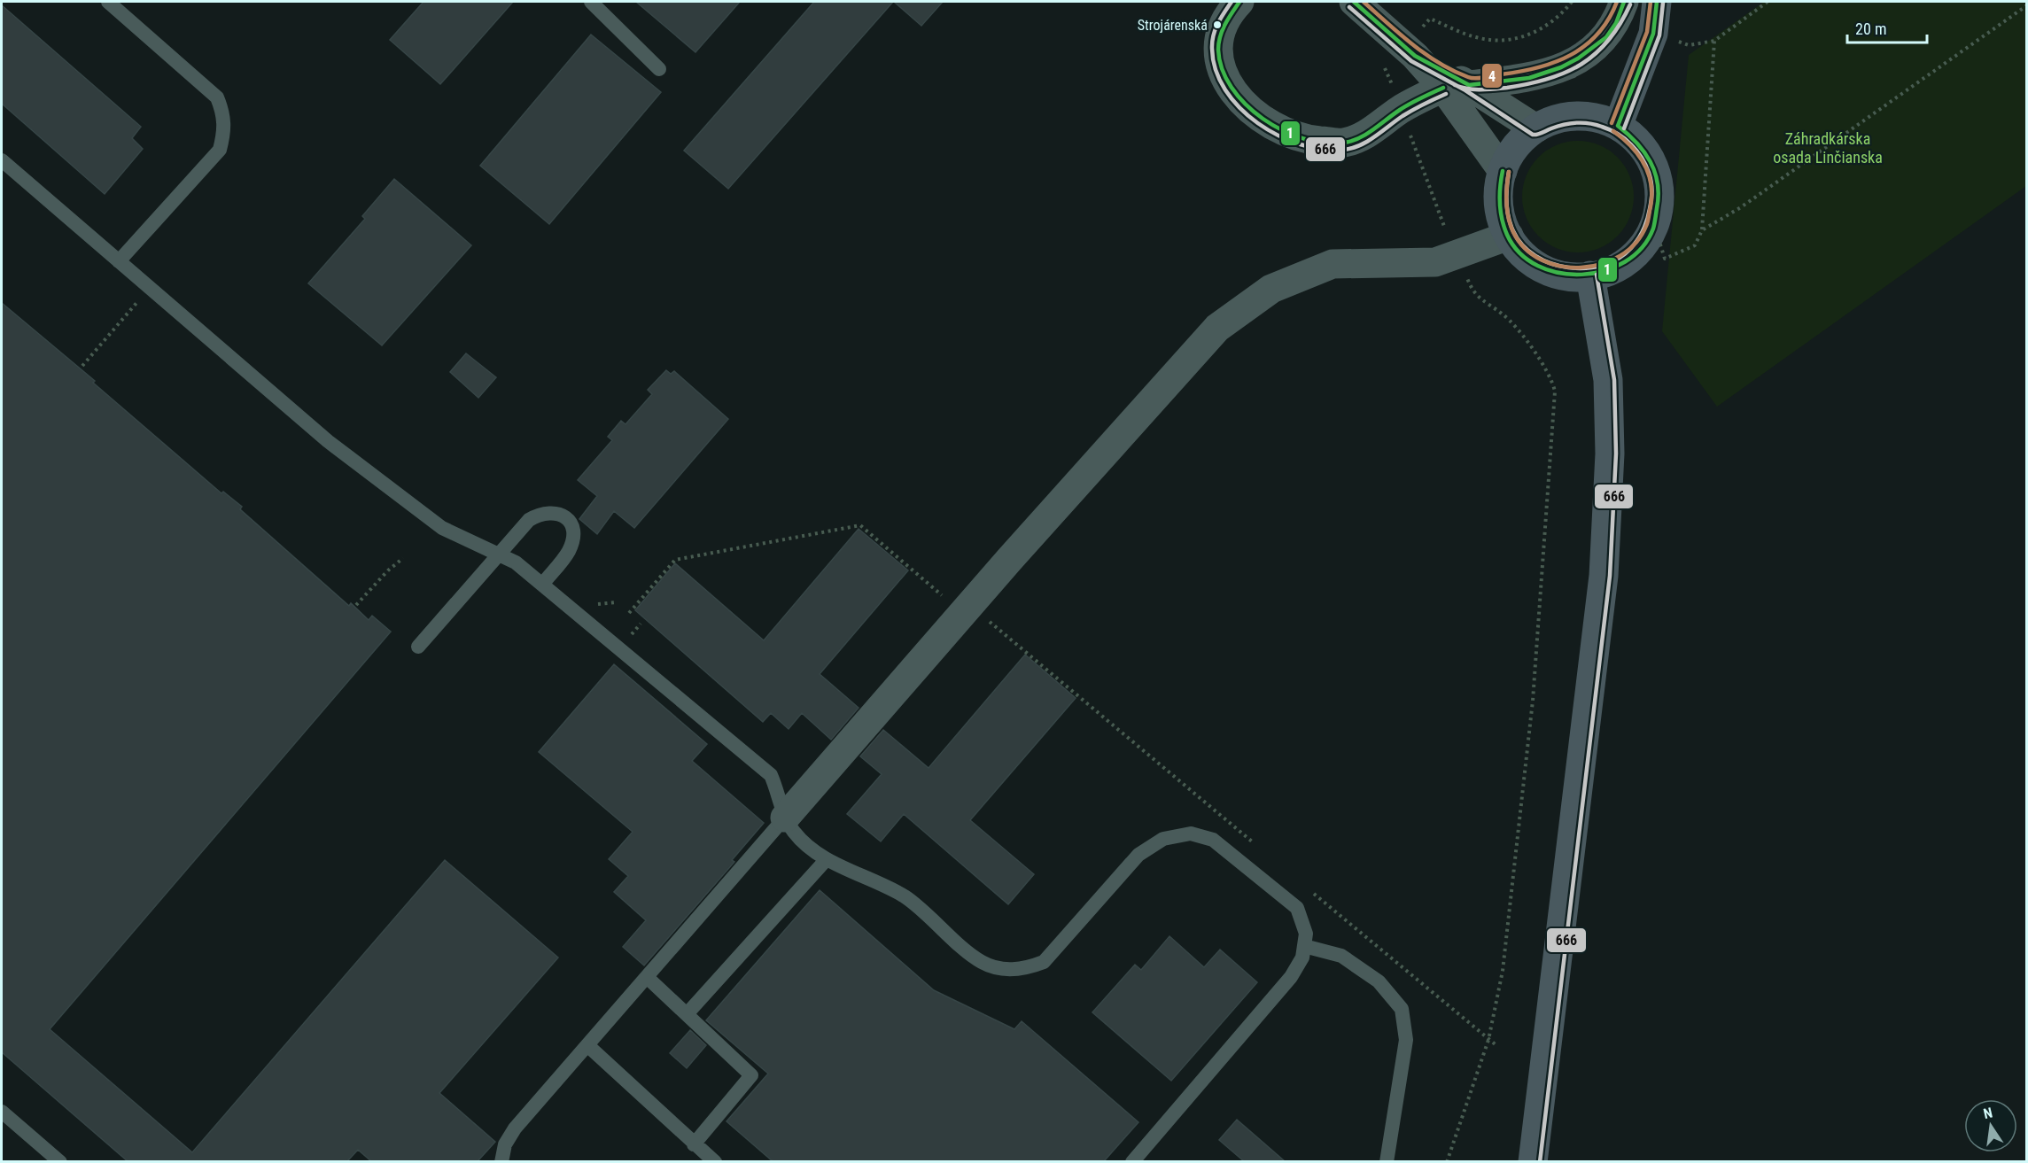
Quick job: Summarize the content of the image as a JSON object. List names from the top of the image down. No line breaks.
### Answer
{"parks":["Záhradkárska osada Linčianska"],"places":["Strojárenská"],"lines":["transit line 1","transit line 666","transit line 4"],"scale_bar":"20 m","north":"top"}
